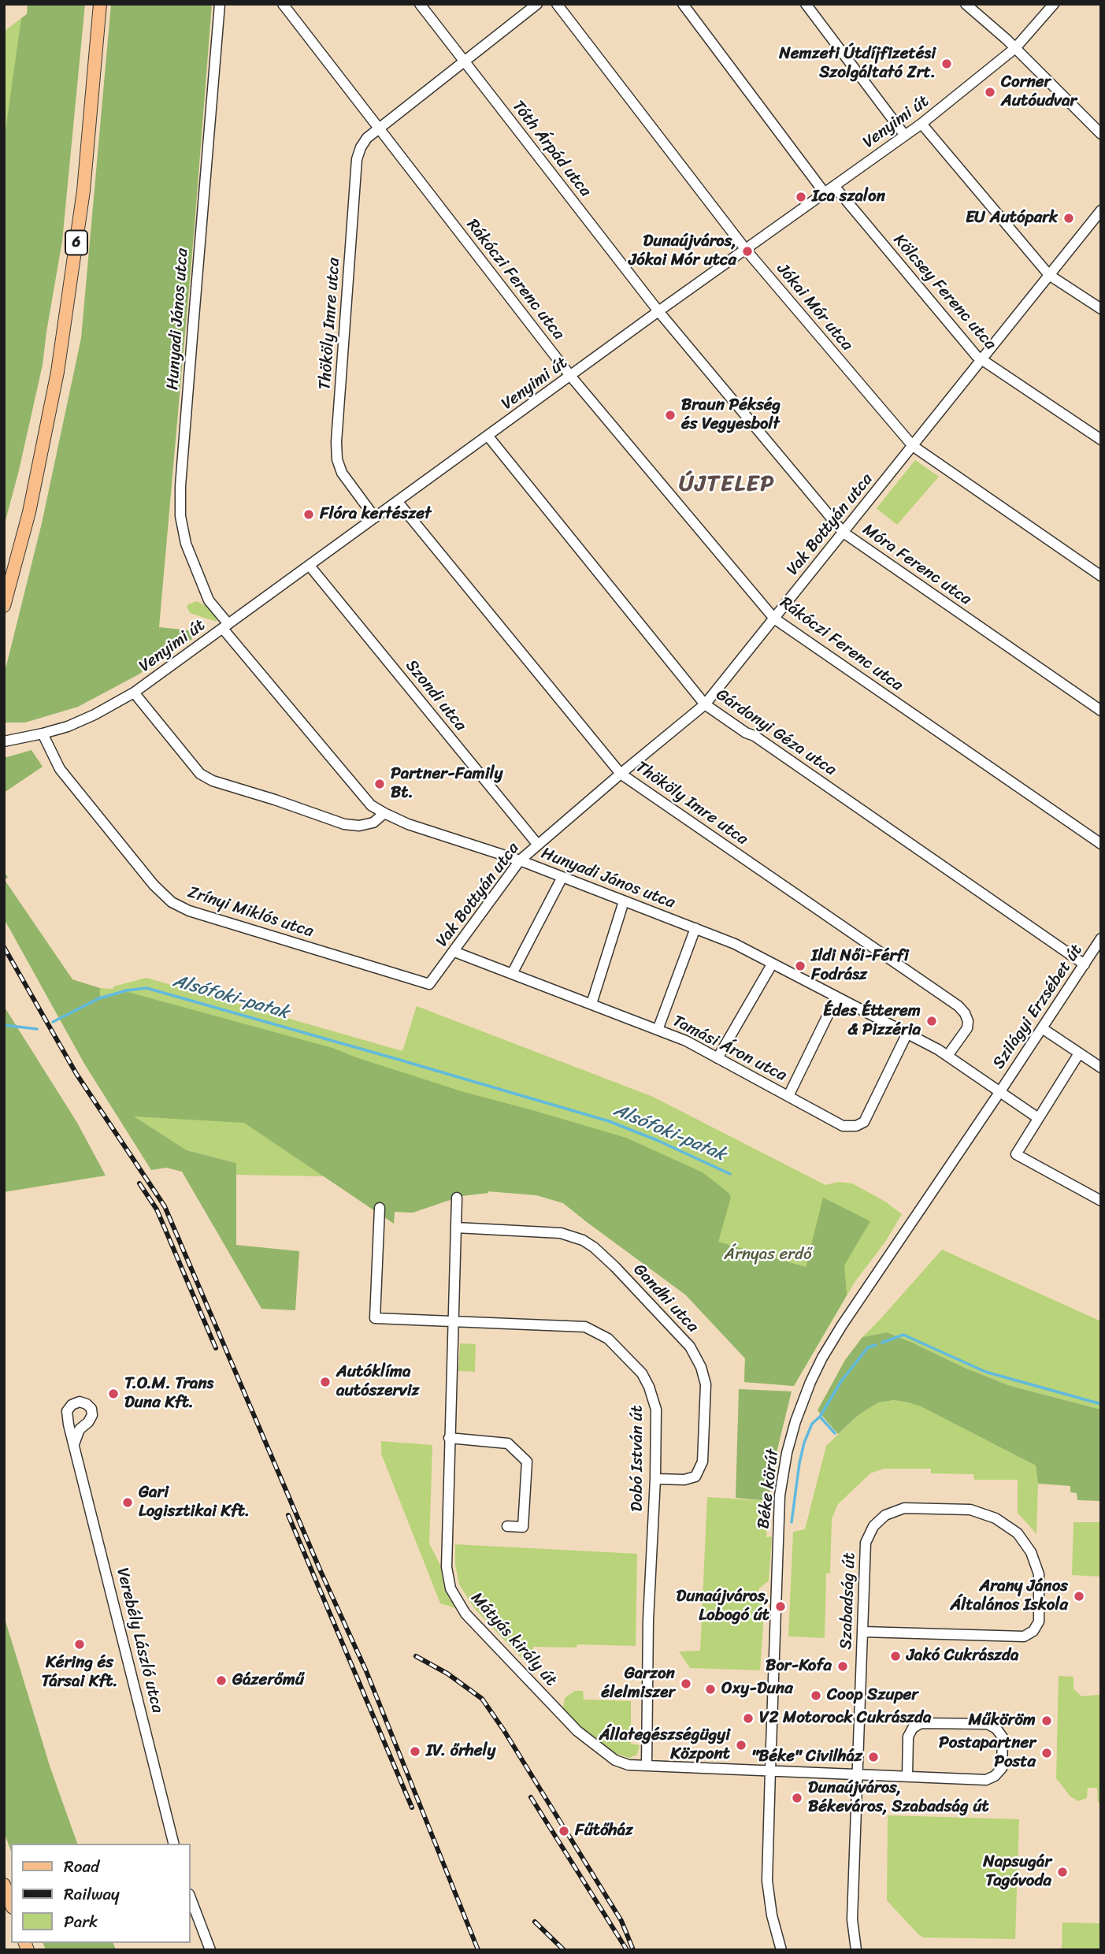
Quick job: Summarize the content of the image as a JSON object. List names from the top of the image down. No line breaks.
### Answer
{"streets":{"main road":["6"],"street":["Venyimi út","Tóth Árpád utca","Rákóczi Ferenc utca","Kölcsey Ferenc utca","Jókai Mór utca","Hunyadi János utca","Thököly Imre utca","Vak Bottyán utca","Móra Ferenc utca","Szondi utca","Gárdonyi Géza utca","Zrínyi Miklós utca","Szilágyi Erzsébet út","Tamási Áron utca","Gandhi utca","Dobó István út","Béke körút","Szabadság út","Mátyás király út","Verebély László utca"]},"crossings":[["Venyimi út","Tóth Árpád utca"],["Venyimi út","Rákóczi Ferenc utca"],["Venyimi út","Kölcsey Ferenc utca"],["Venyimi út","Jókai Mór utca"],["Venyimi út","Hunyadi János utca"],["Venyimi út","Thököly Imre utca"],["Venyimi út","Móra Ferenc utca"],["Venyimi út","Szondi utca"],["Venyimi út","Gárdonyi Géza utca"],["Venyimi út","Zrínyi Miklós utca"],["Tóth Árpád utca","Thököly Imre utca"],["Tóth Árpád utca","Móra Ferenc utca"],["Rákóczi Ferenc utca","Thököly Imre utca"],["Rákóczi Ferenc utca","Vak Bottyán utca"],["Kölcsey Ferenc utca","Vak Bottyán utca"],["Jókai Mór utca","Vak Bottyán utca"],["Hunyadi János utca","Thököly Imre utca"],["Hunyadi János utca","Vak Bottyán utca"],["Hunyadi János utca","Szilágyi Erzsébet út"],["Hunyadi János utca","Tamási Áron utca"],["Hunyadi János utca","Béke körút"],["Thököly Imre utca","Vak Bottyán utca"],["Vak Bottyán utca","Móra Ferenc utca"],["Vak Bottyán utca","Szondi utca"],["Vak Bottyán utca","Gárdonyi Géza utca"],["Vak Bottyán utca","Zrínyi Miklós utca"],["Vak Bottyán utca","Tamási Áron utca"],["Gárdonyi Géza utca","Szilágyi Erzsébet út"],["Szilágyi Erzsébet út","Béke körút"],["Gandhi utca","Dobó István út"],["Dobó István út","Mátyás király út"],["Béke körút","Mátyás király út"],["Szabadság út","Mátyás király út"]],"districts":["ÚJTELEP"],"water":["Alsófoki-patak"],"parks":["Árnyas erdő"],"places":["Nemzeti Útdíjfizetési Szolgáltató Zrt.","Corner Autóudvar","Ica szalon","EU Autópark","Dunaújváros, Jókai Mór utca","Braun Pékség és Vegyesbolt","Flóra kertészet","Partner-Family Bt.","Ildi Női-Férfi Fodrász","Édes Étterem & Pizzéria","Autóklíma autószerviz","T.O.M. Trans Duna Kft.","Gari Logisztikai Kft.","Arany János Általános Iskola","Dunaújváros, Lobogó út","Kéring és Társai Kft.","Jakó Cukrászda","Bor-Kofa","Gázerőmű","Garzon élelmiszer","Oxy-Duna","Coop Szuper","V2 Motorock Cukrászda","Műköröm","Állategészségügyi Központ","IV. őrhely","Postapartner Posta","\"Béke\" Civilház","Dunaújváros, Békeváros, Szabadság út","Fűtőház","Napsugár Tagóvoda"],"legend":["Road","Railway","Park"]}
